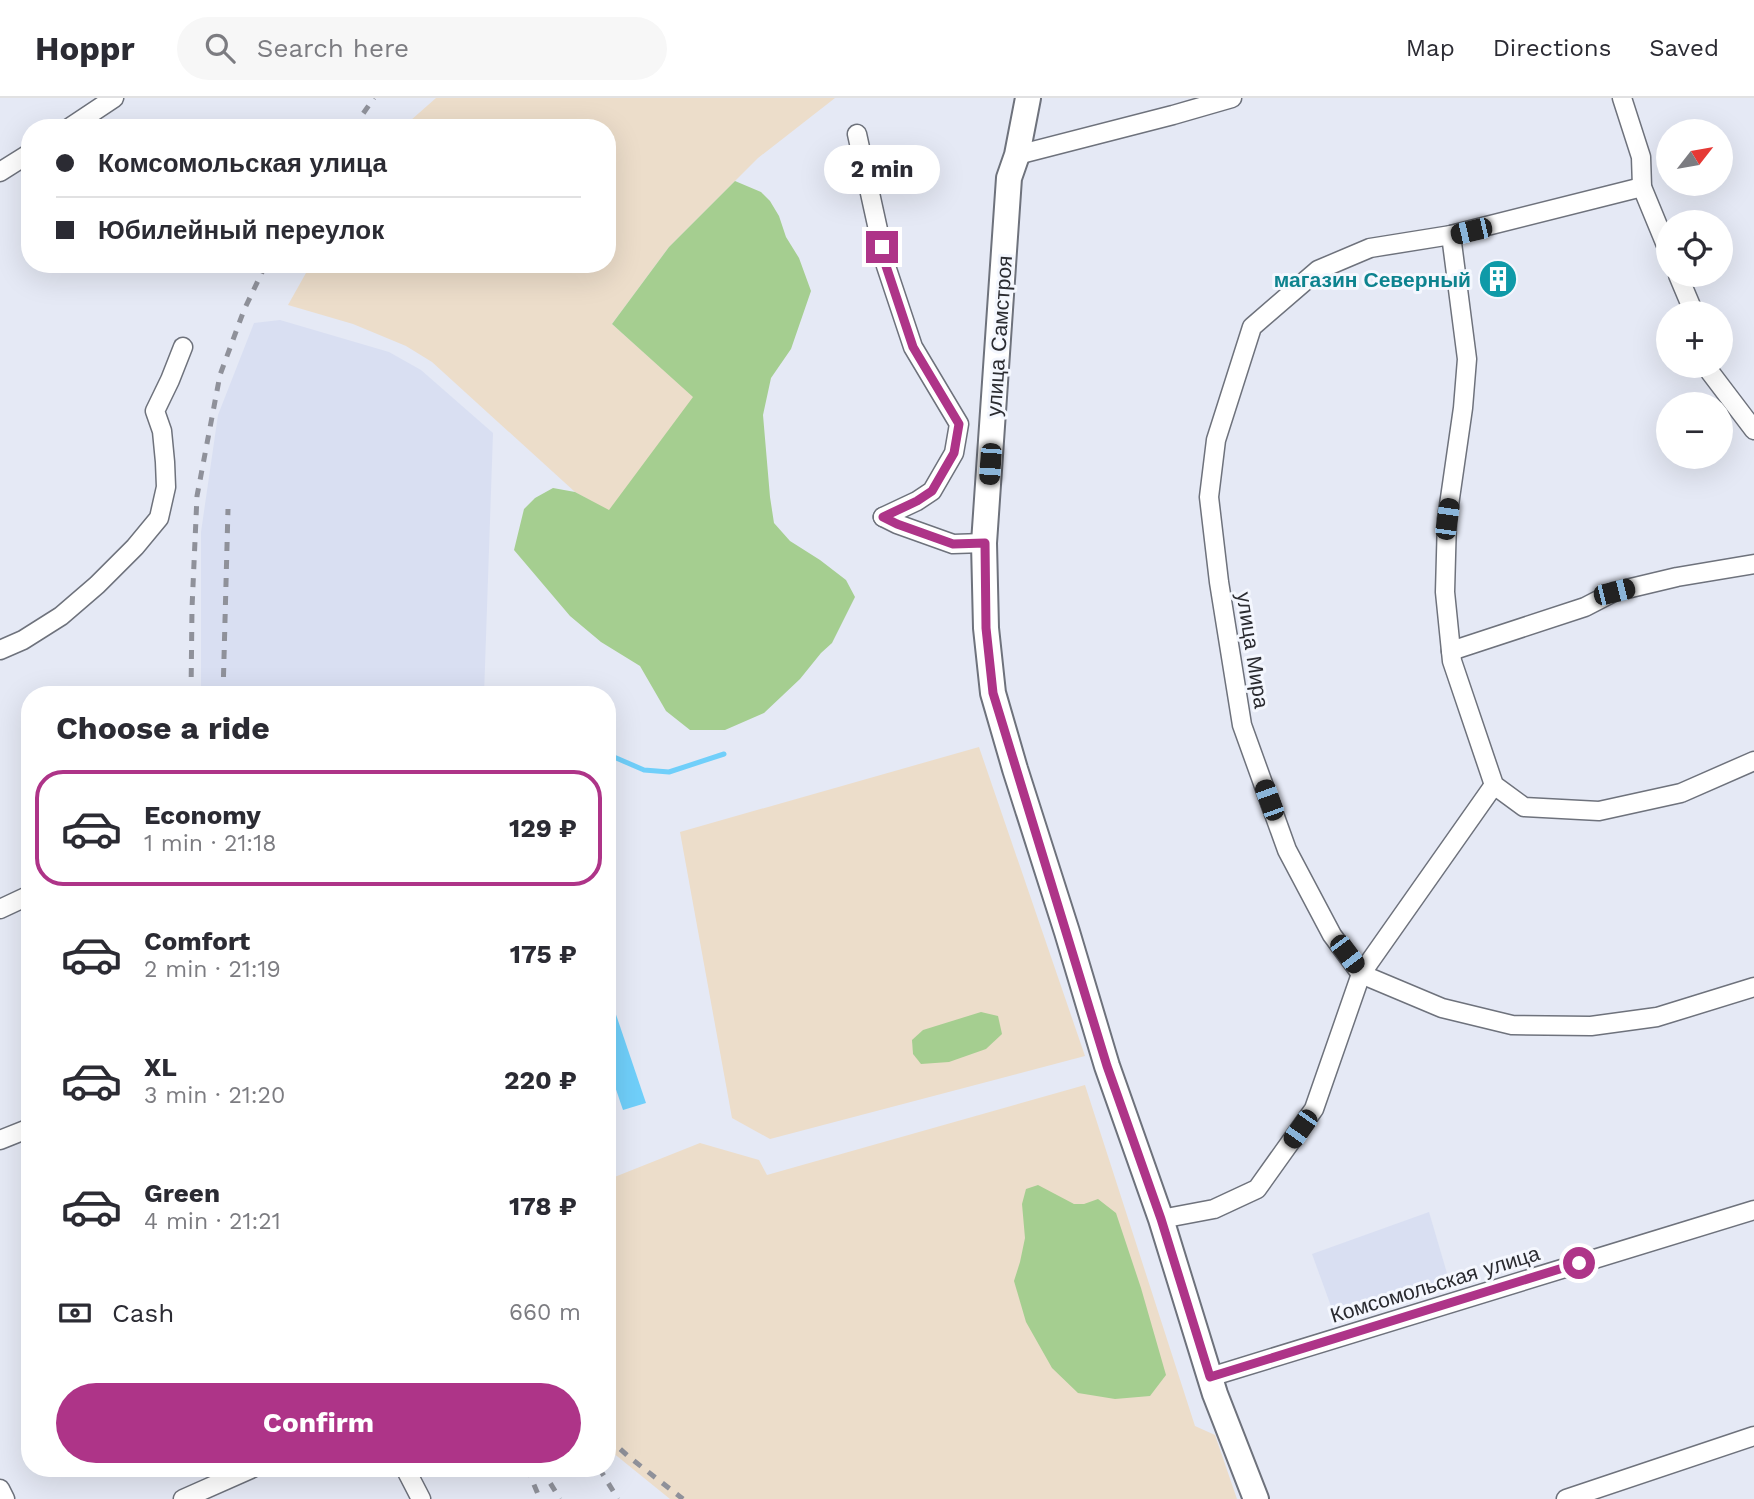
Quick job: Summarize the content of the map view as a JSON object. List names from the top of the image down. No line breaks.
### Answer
{"streets":{"street":["улица Самстроя","улица Мира","Комсомольская улица"]},"crossings":[["улица Самстроя","Комсомольская улица"]],"places":{"building":["магазин Северный"]},"north":"top right","page":{"header":"Hoppr","search":"Search here","nav":["Map","Directions","Saved"],"map_buttons":["+","−"],"banner":["Комсомольская улица","Юбилейный переулок"],"bubble":"2 min","heading":"Choose a ride","list":[{"name":"Economy","note":"1 min · 21:18","value":"129 ₽"},{"name":"Comfort","note":"2 min · 21:19","value":"175 ₽"},{"name":"XL","note":"3 min · 21:20","value":"220 ₽"},{"name":"Green","note":"4 min · 21:21","value":"178 ₽"}],"pay":["Cash","660 m"],"buttons":"Confirm"}}
